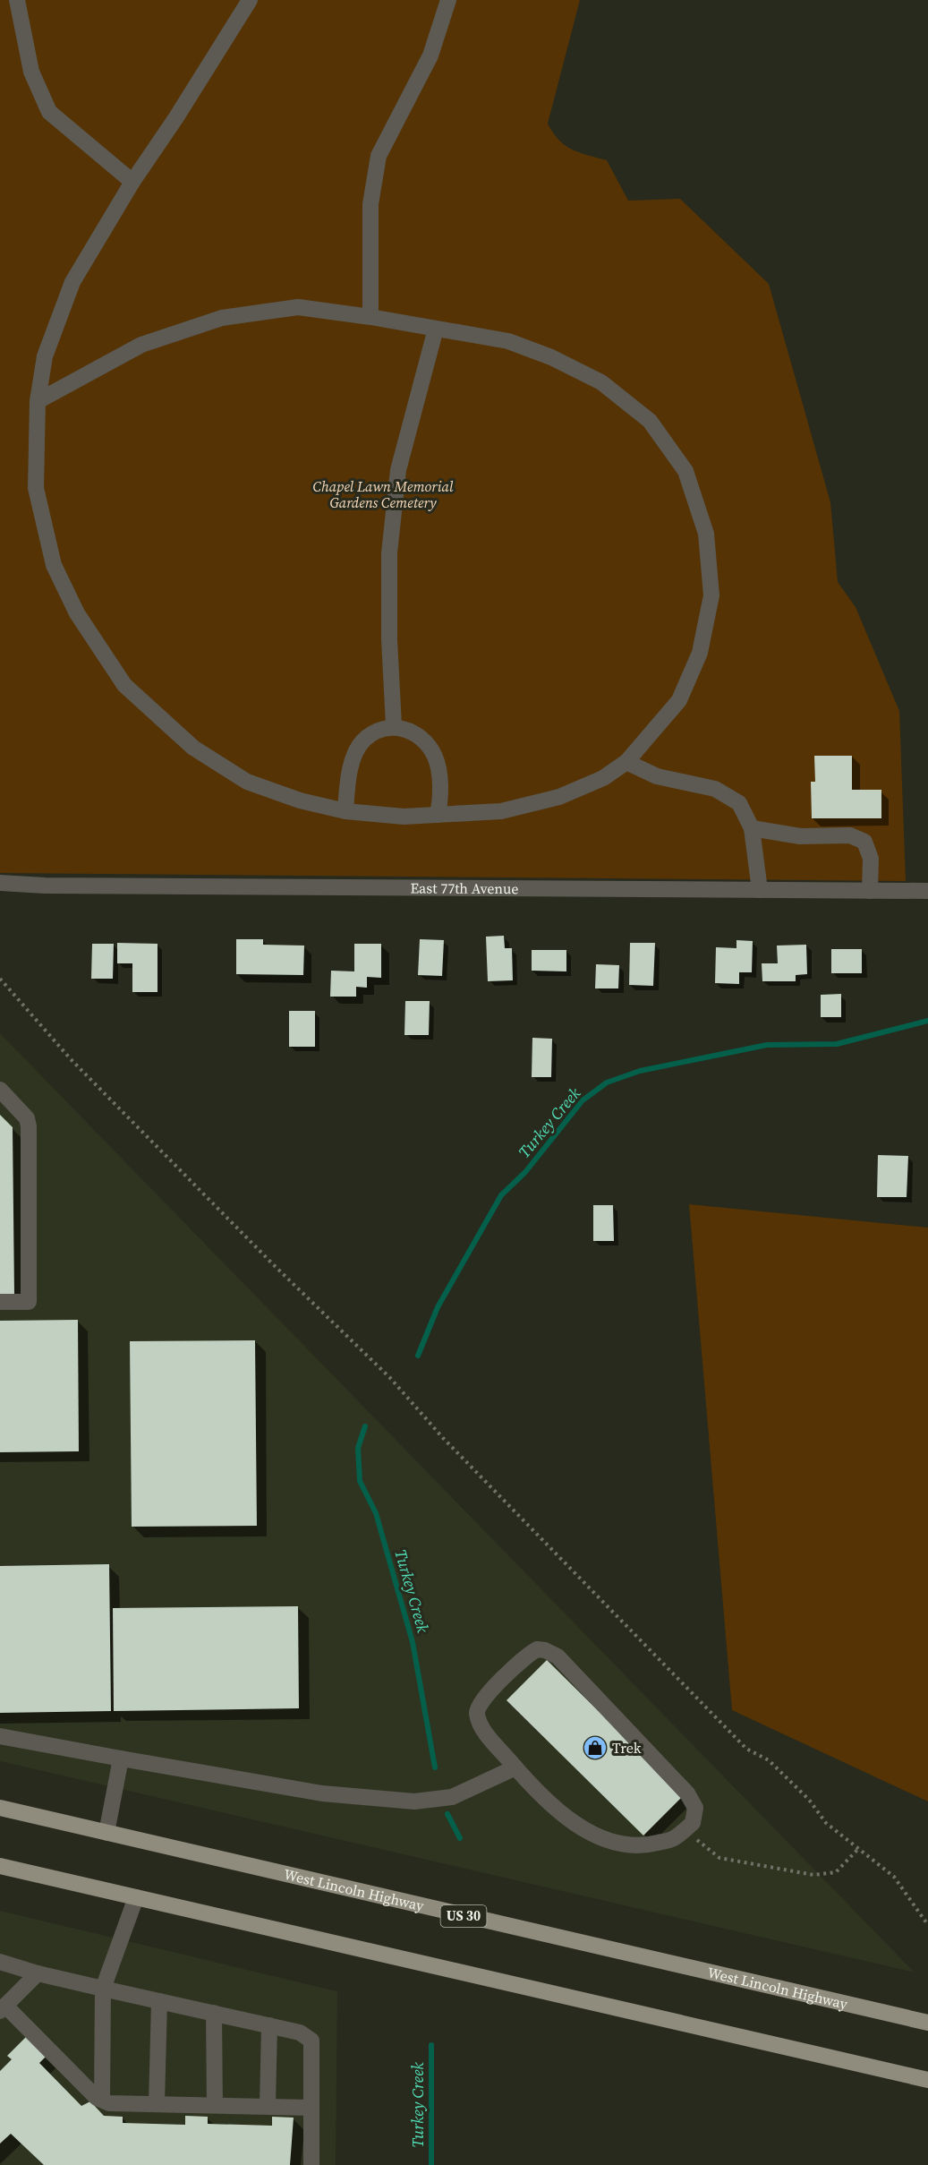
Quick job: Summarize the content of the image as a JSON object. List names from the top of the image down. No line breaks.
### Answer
{"streets":{"main road":["West Lincoln Highway","US 30"],"street":["East 77th Avenue"]},"water":["Turkey Creek"],"parks":["Chapel Lawn Memorial Gardens Cemetery"],"places":{"shop":["Trek"]}}
